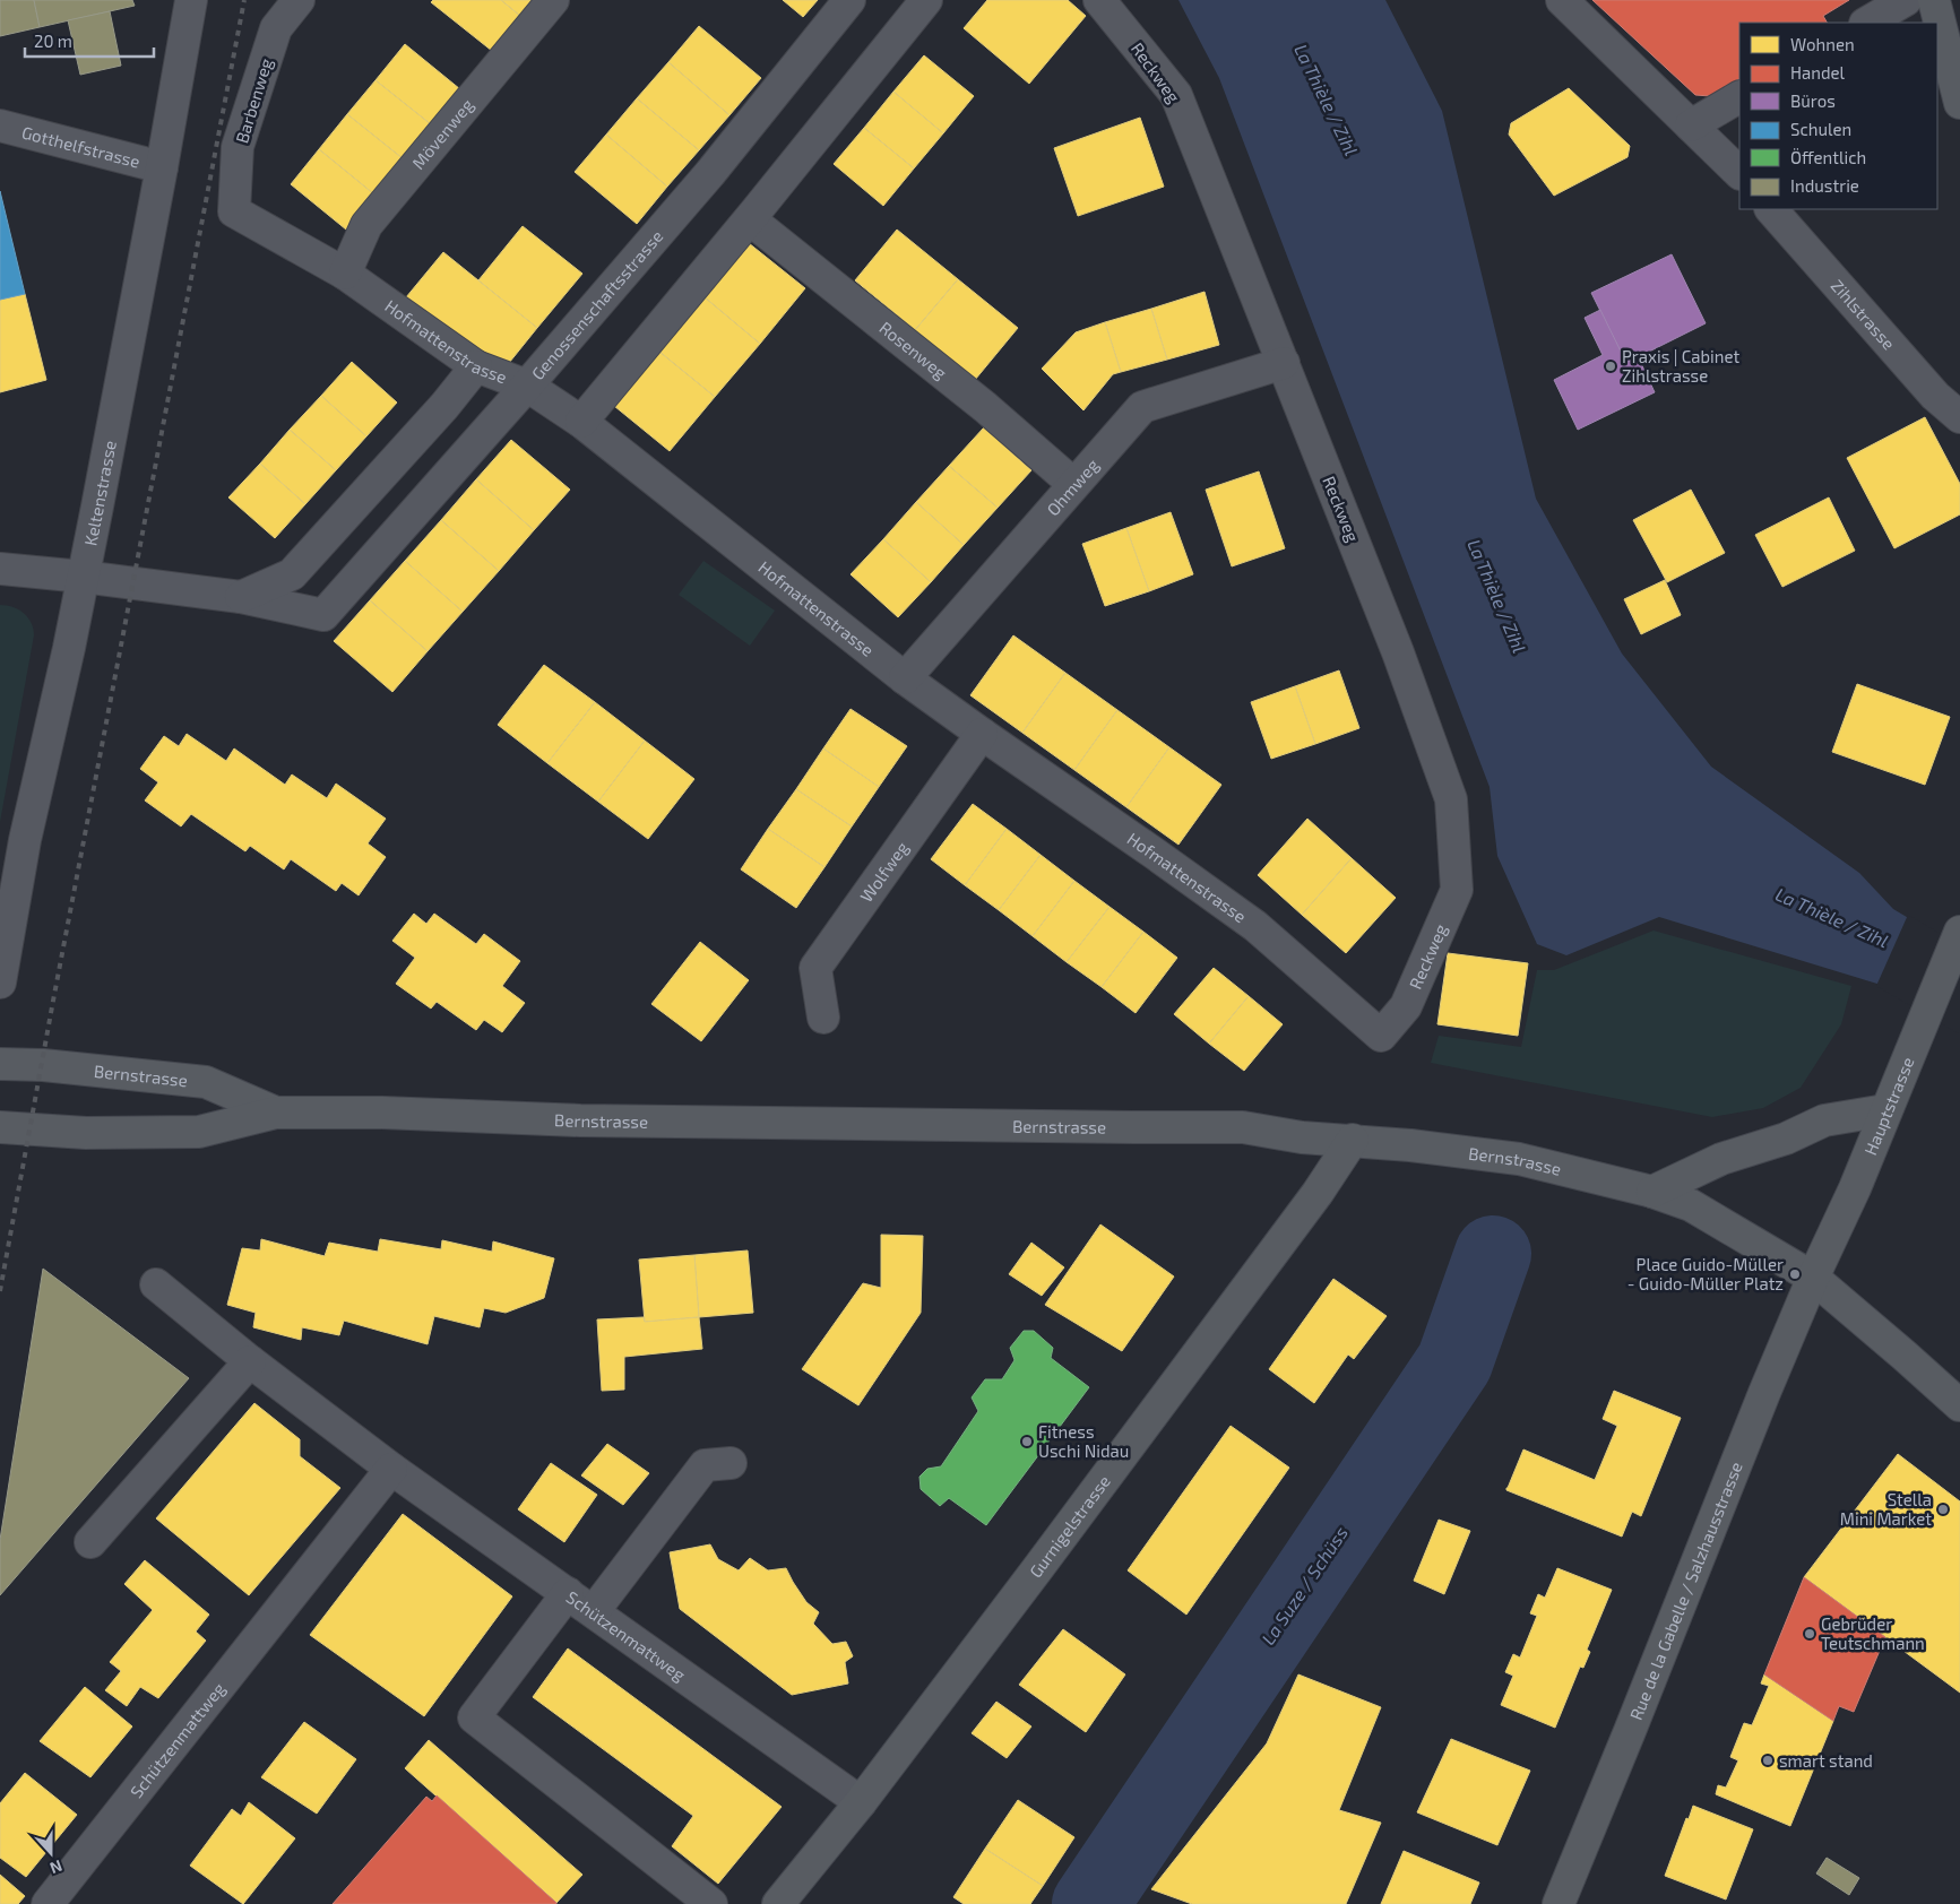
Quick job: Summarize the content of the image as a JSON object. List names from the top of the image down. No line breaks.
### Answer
{"streets":{"main road":["Bernstrasse","Hauptstrasse","Gurnigelstrasse","Rue de la Gabelle / Salzhausstrasse"],"street":["Reckweg","Barbenweg","Mövenweg","Gotthelfstrasse","Genossenschaftsstrasse","Zihlstrasse","Hofmattenstrasse","Rosenweg","Ohmweg","Keltenstrasse","Wolfweg","Schützenmattweg"]},"crossings":[["Reckweg","Hofmattenstrasse"],["Reckweg","Ohmweg"],["Barbenweg","Hofmattenstrasse"],["Mövenweg","Hofmattenstrasse"],["Gotthelfstrasse","Keltenstrasse"],["Genossenschaftsstrasse","Hofmattenstrasse"],["Genossenschaftsstrasse","Keltenstrasse"],["Hofmattenstrasse","Ohmweg"],["Hofmattenstrasse","Wolfweg"],["Rosenweg","Ohmweg"],["Bernstrasse","Hauptstrasse"],["Bernstrasse","Gurnigelstrasse"],["Bernstrasse","Rue de la Gabelle / Salzhausstrasse"],["Hauptstrasse","Rue de la Gabelle / Salzhausstrasse"],["Gurnigelstrasse","Schützenmattweg"]],"water":["La Thièle / Zihl","La Suze / Schüss"],"places":["Praxis | Cabinet Zihlstrasse","Place Guido-Müller - Guido-Müller Platz","Fitness Uschi Nidau","Stella Mini Market","Gebrüder Teutschmann","smart stand"],"legend":["Wohnen","Handel","Büros","Schulen","Öffentlich","Industrie"],"scale_bar":"20 m","north":"bottom"}
